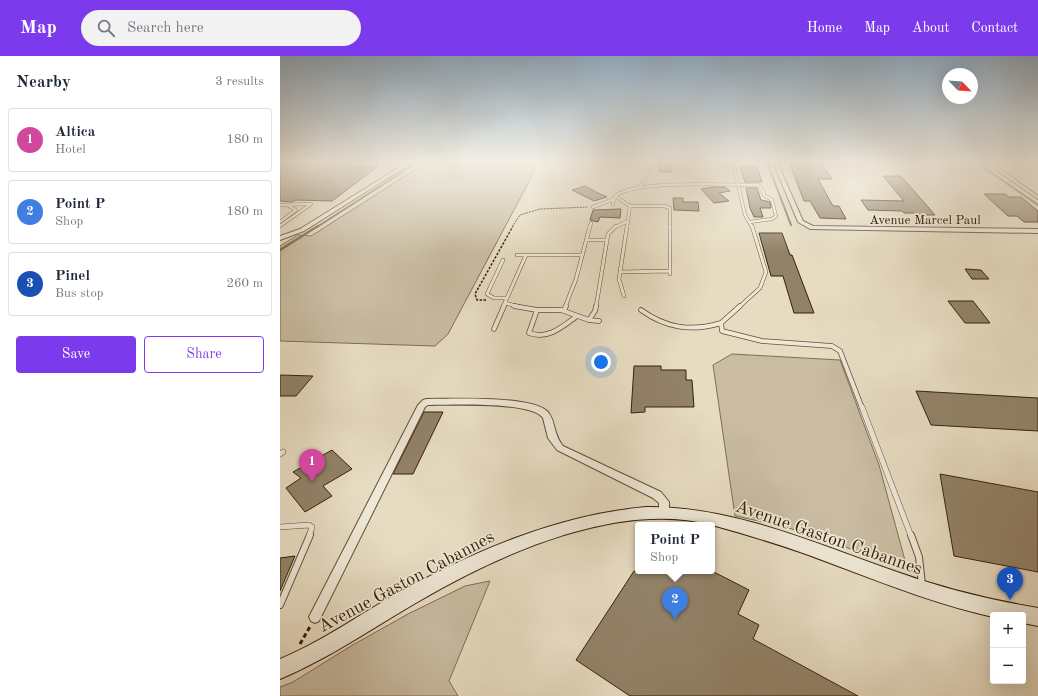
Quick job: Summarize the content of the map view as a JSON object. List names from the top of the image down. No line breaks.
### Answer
{"streets":{"main road":["Avenue Gaston Cabannes"],"street":["Avenue Marcel Paul"]},"north":"bottom right","page":{"header":"Map","search":"Search here","nav":["Home","Map","About","Contact"],"heading":["Nearby","3 results"],"list":[{"mark":"1","name":"Altica","note":"Hotel","value":"180 m"},{"mark":"2","name":"Point P","note":"Shop","value":"180 m"},{"mark":"3","name":"Pinel","note":"Bus stop","value":"260 m"}],"buttons":["Save","Share"],"pins":["1","3","2"],"popup":["Point P","Shop"],"map_buttons":["+","−"]}}
